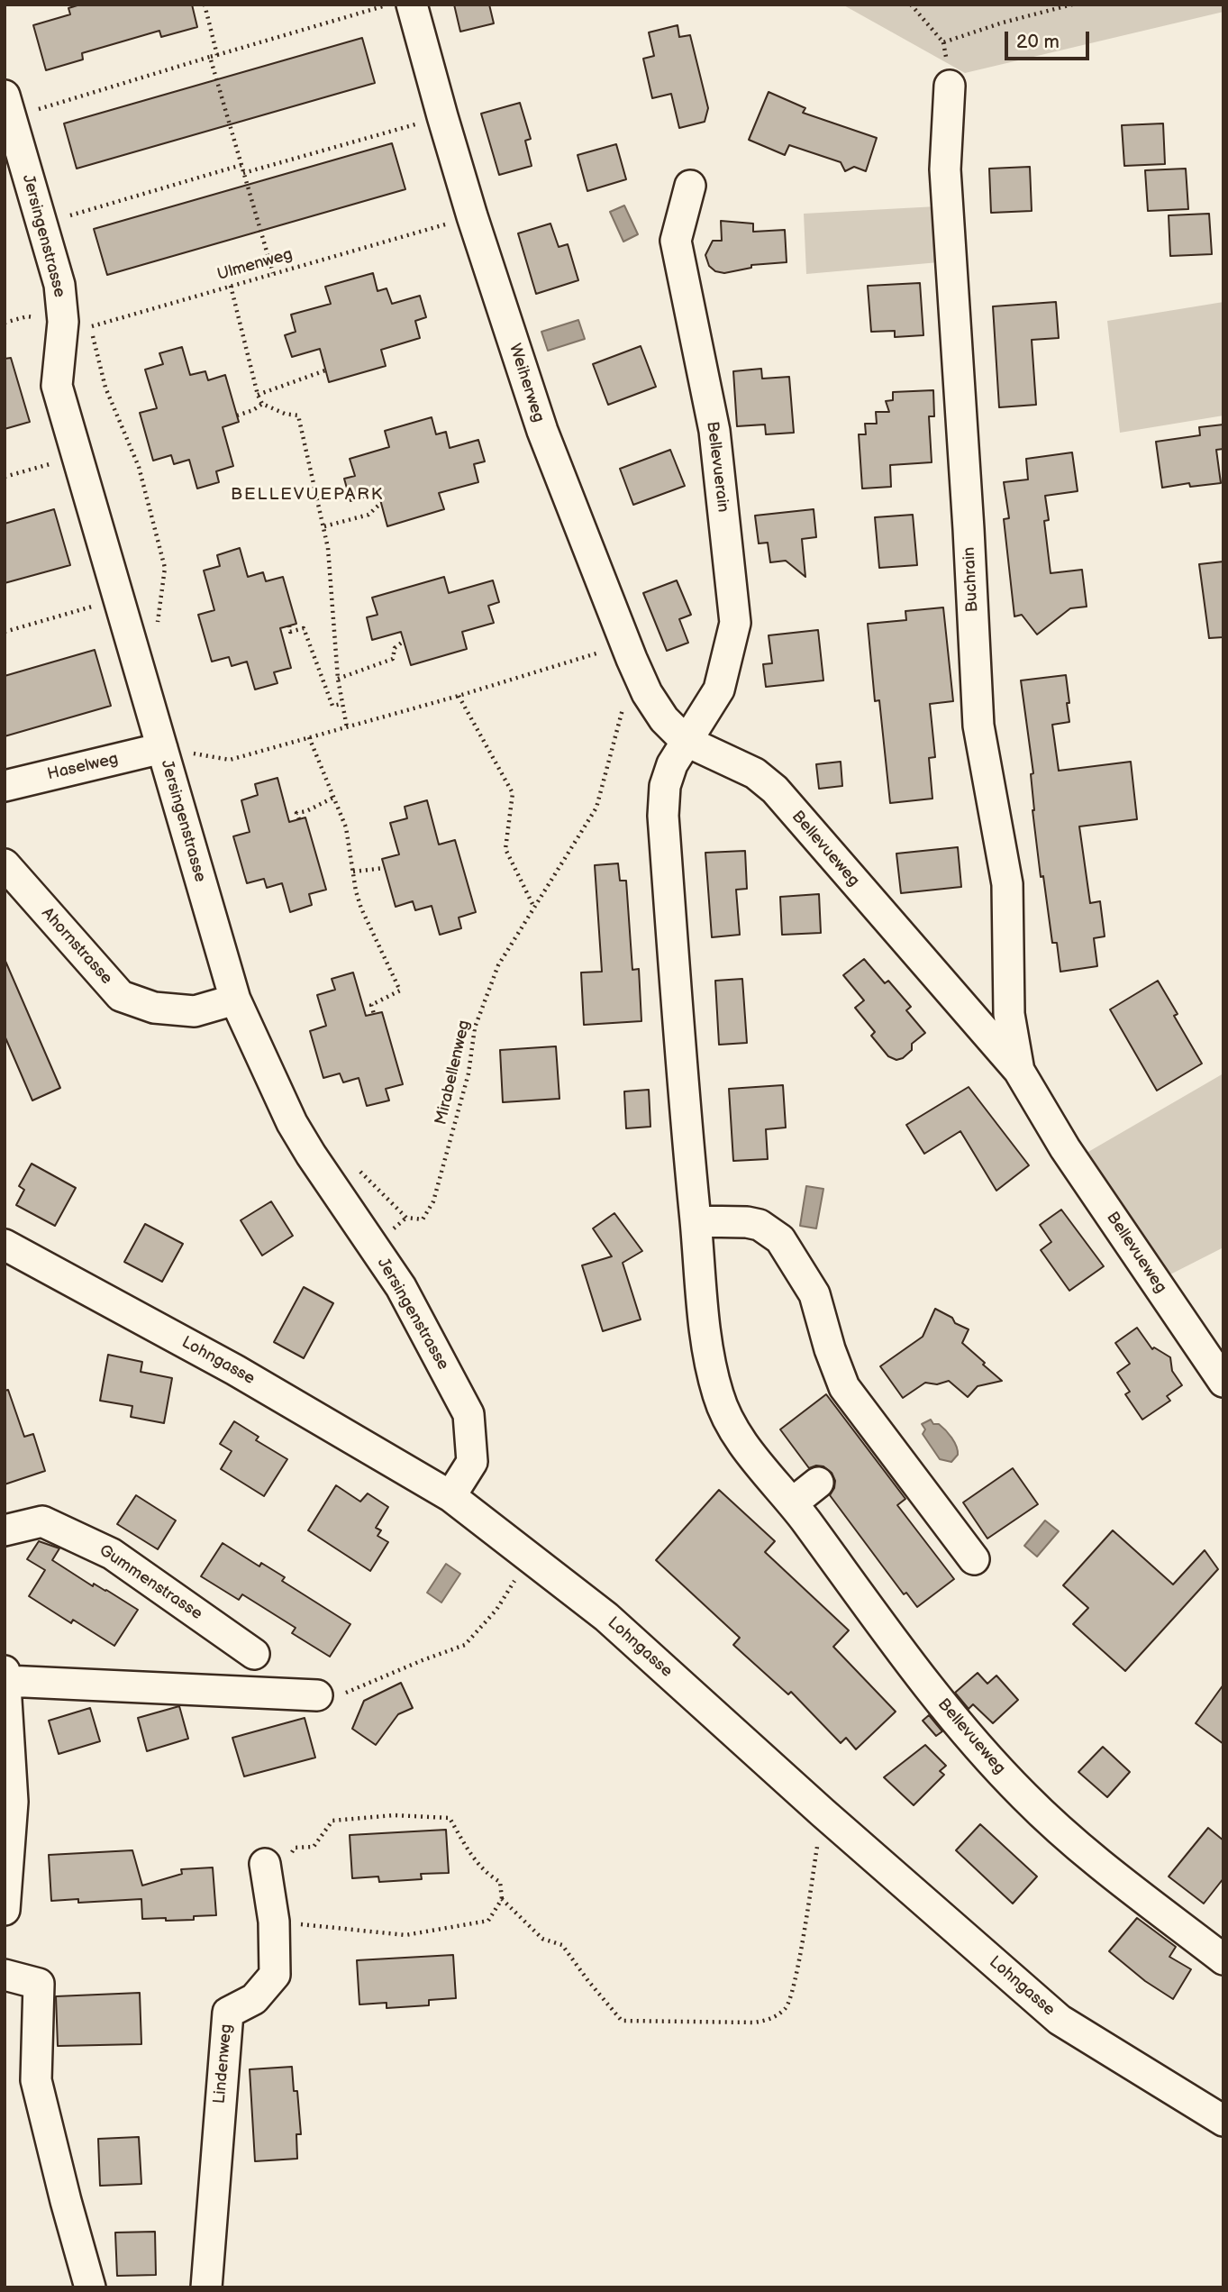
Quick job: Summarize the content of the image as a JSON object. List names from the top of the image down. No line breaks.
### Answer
{"streets":{"street":["Jersingenstrasse","Weiherweg","Bellevuerain","Buchrain","Haselweg","Bellevueweg","Ahornstrasse","Lohngasse","Gummenstrasse","Lindenweg"],"path":["Ulmenweg","Mirabellenweg"]},"crossings":[["Jersingenstrasse","Haselweg"],["Jersingenstrasse","Ahornstrasse"],["Jersingenstrasse","Lohngasse"],["Weiherweg","Bellevuerain"],["Weiherweg","Bellevueweg"],["Weiherweg","Mirabellenweg"],["Bellevuerain","Bellevueweg"],["Buchrain","Bellevueweg"]],"districts":["BELLEVUEPARK"],"scale_bar":"20 m"}
